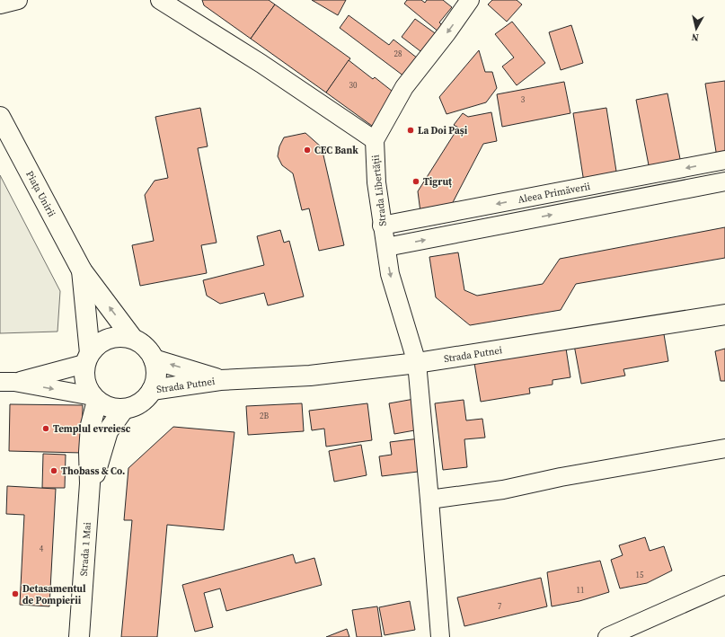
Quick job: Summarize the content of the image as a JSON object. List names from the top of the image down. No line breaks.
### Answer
{"streets":{"main road":["Piața Unirii","Strada Putnei","Strada 1 Mai"],"street":["Strada Libertății","Aleea Primăverii"]},"crossings":[["Strada Libertății","Aleea Primăverii"],["Strada Libertății","Strada Putnei"],["Piața Unirii","Strada Putnei"],["Piața Unirii","Strada 1 Mai"],["Strada Putnei","Strada 1 Mai"]],"places":["La Doi Pași","CEC Bank","Tigruț","Templul evreiesc","Thobass & Co.","Detasamentul de Pompierii"],"house_numbers":["28","30","3","2B","4","15","11","7"],"north":"bottom"}
